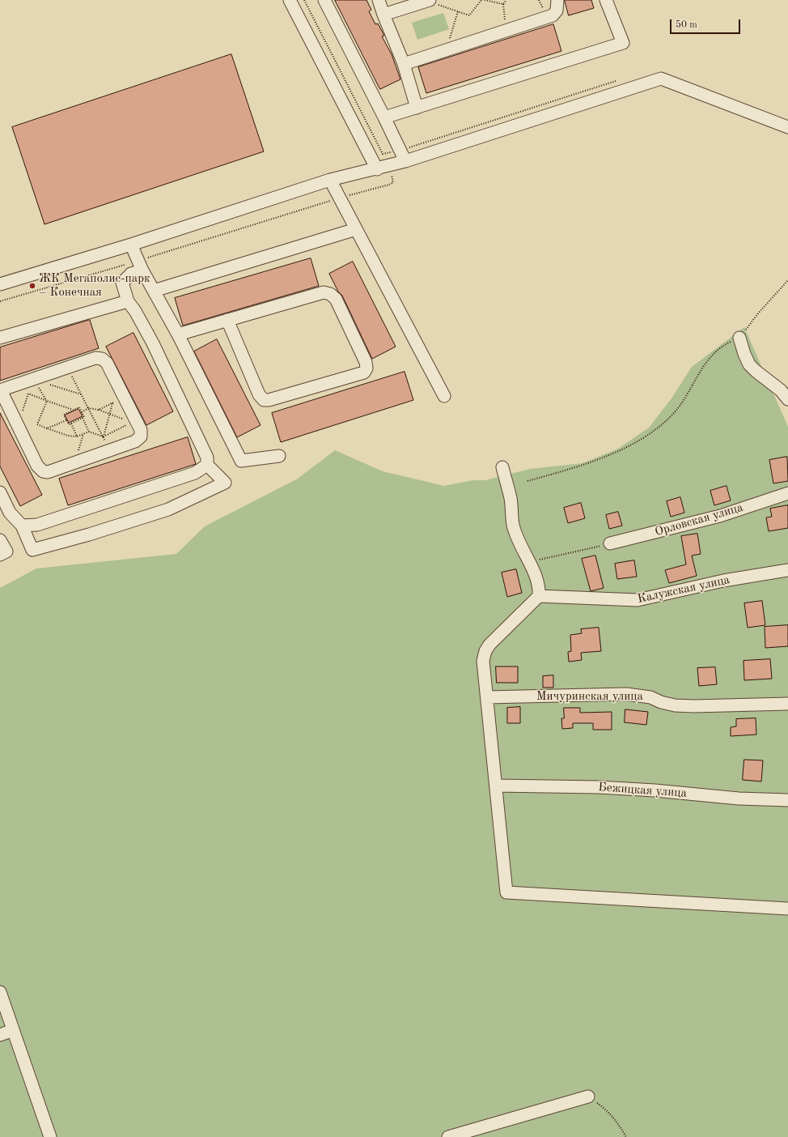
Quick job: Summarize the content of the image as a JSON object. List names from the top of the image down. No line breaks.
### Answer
{"streets":{"street":["Орловская улица","Калужская улица","Мичуринская улица","Бежицкая улица"]},"places":["ЖК Мегаполис-парк – Конечная"],"scale_bar":"50 m"}
